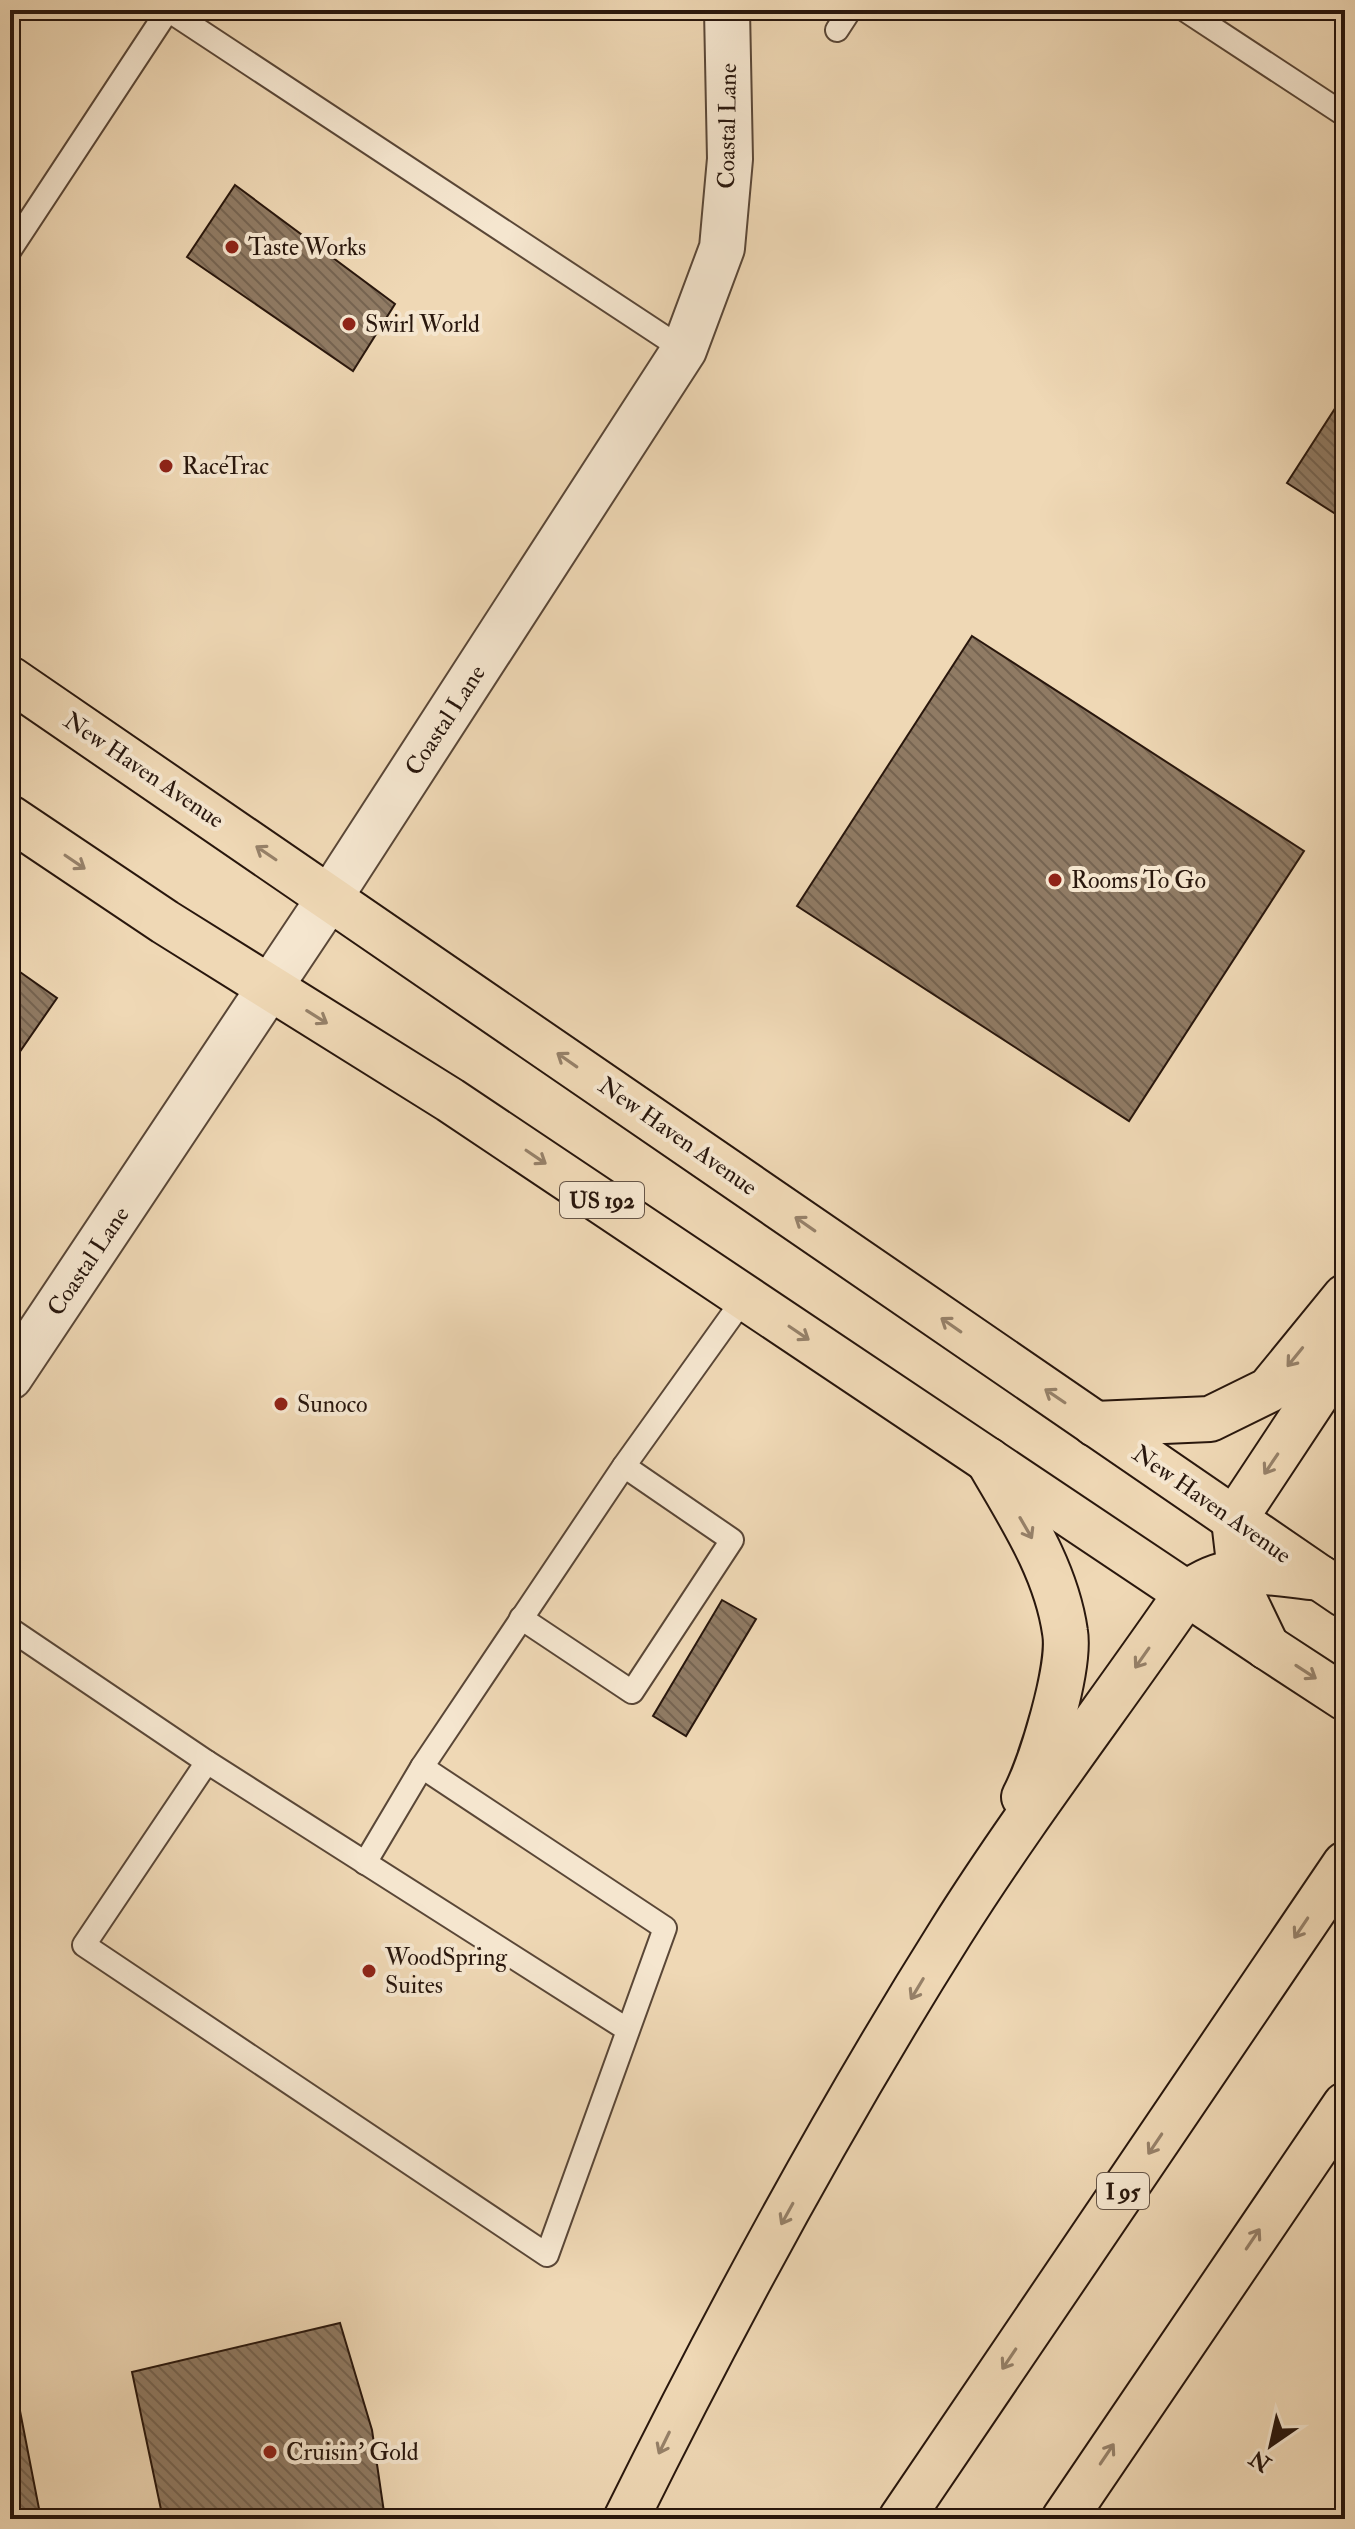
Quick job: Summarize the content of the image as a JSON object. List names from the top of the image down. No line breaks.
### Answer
{"streets":{"main road":["New Haven Avenue","US 192","I 95"],"street":["Coastal Lane"]},"crossings":[["Coastal Lane","New Haven Avenue"],["Coastal Lane","US 192"]],"places":["Taste Works","Swirl World","RaceTrac","Rooms To Go","Sunoco","WoodSpring Suites","Cruisin' Gold"],"north":"bottom left"}
